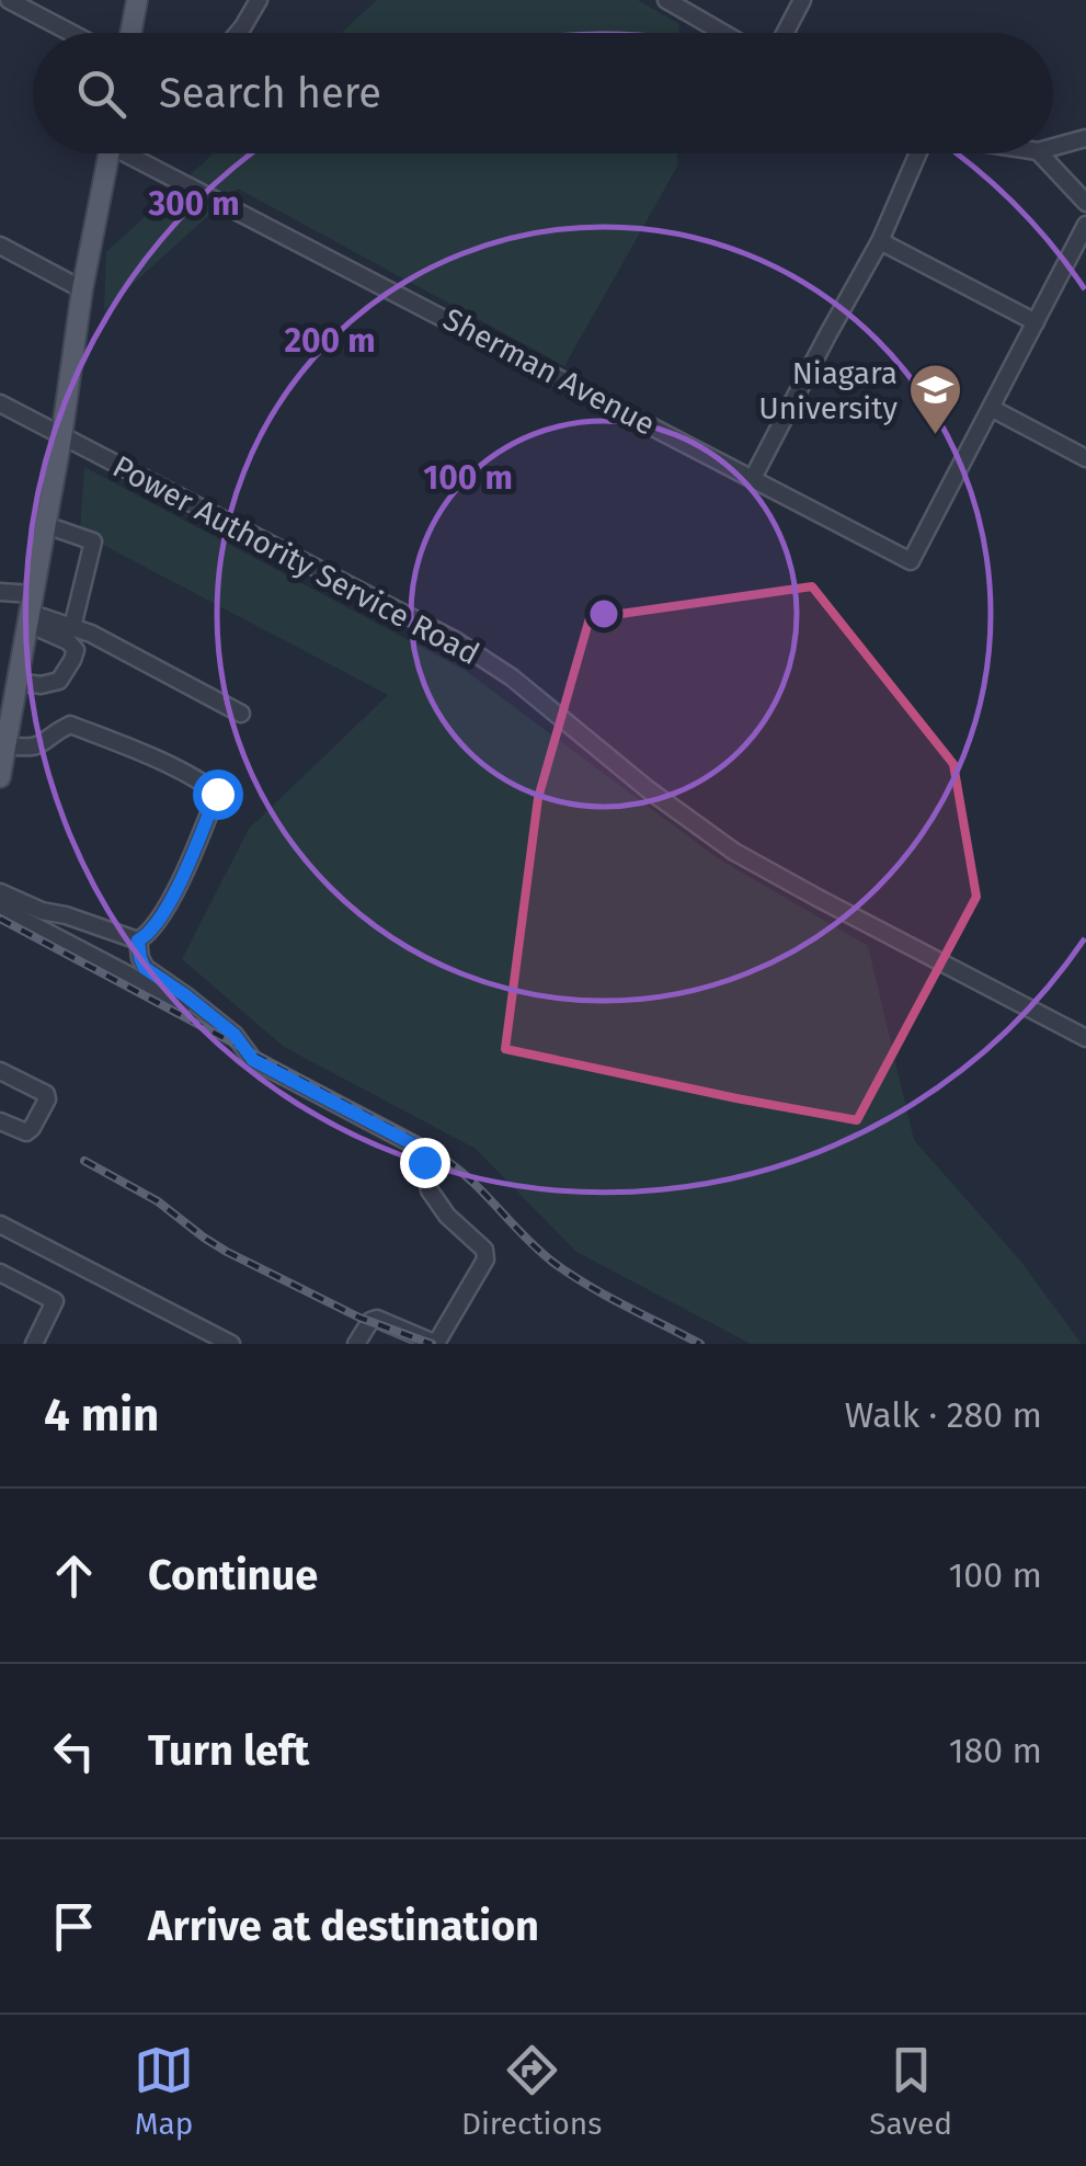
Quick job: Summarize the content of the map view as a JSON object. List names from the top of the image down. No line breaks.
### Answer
{"streets":{"street":["Sherman Avenue","Power Authority Service Road"]},"places":{"school or university":["Niagara University"]},"page":{"search":"Search here","heading":["4 min","Walk · 280 m"],"list":[["Continue","100 m"],["Turn left","180 m"],"Arrive at destination"],"nav":["Map","Directions","Saved"]},"rings":["300 m","200 m","100 m"]}
